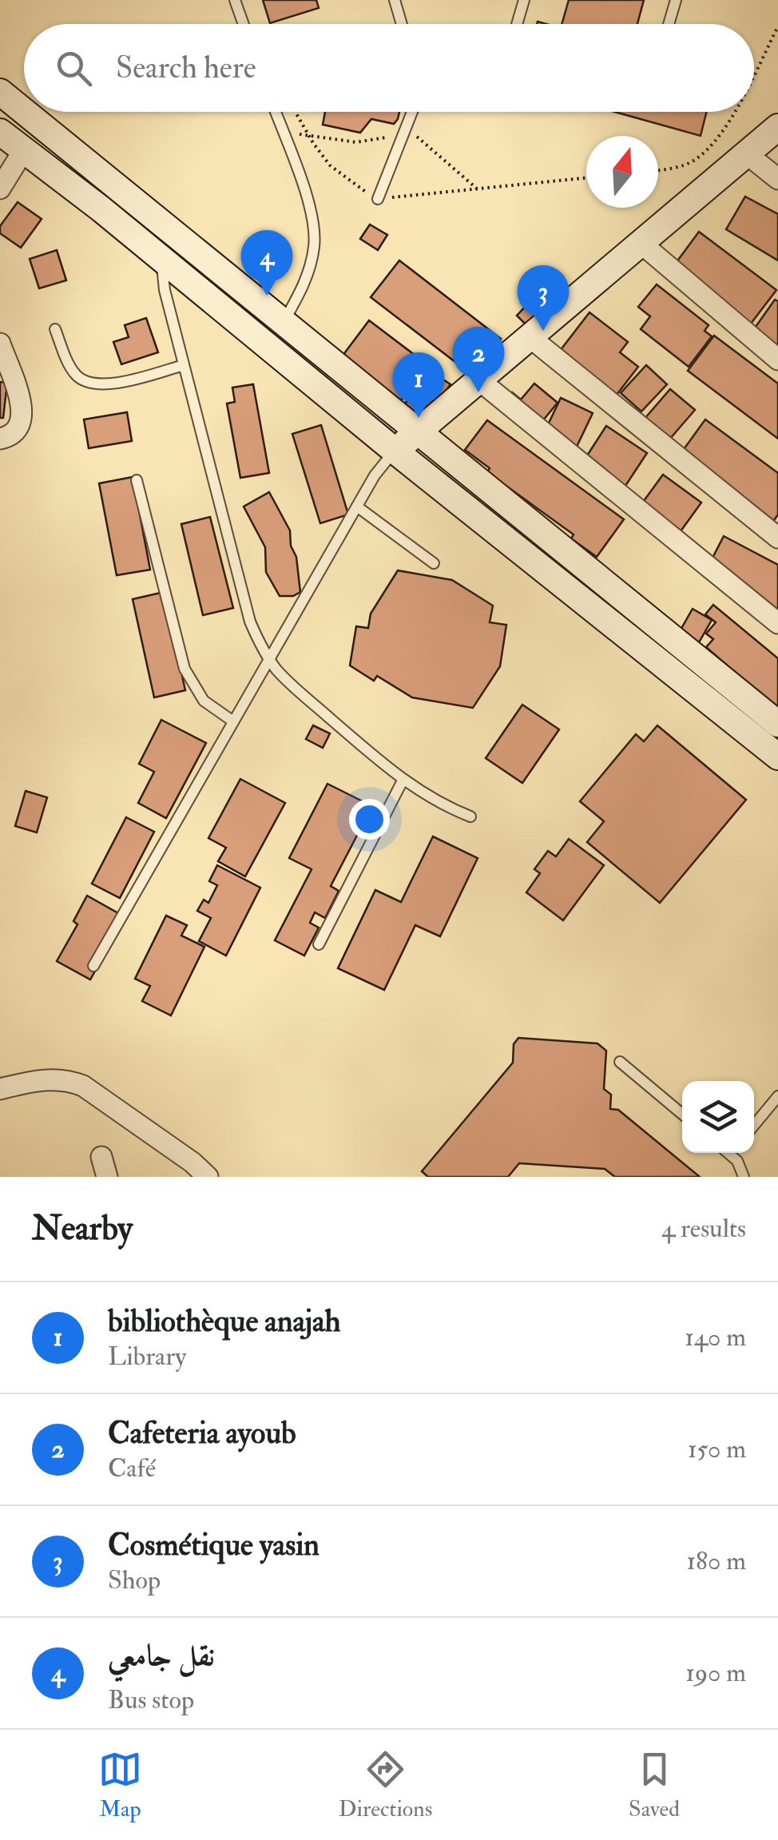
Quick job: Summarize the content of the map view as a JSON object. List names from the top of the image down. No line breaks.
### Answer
{"north":"top","page":{"search":"Search here","pins":["4","3","2","1"],"heading":["Nearby","4 results"],"list":[{"mark":"1","name":"bibliothèque anajah","note":"Library","value":"140 m"},{"mark":"2","name":"Cafeteria ayoub","note":"Café","value":"150 m"},{"mark":"3","name":"Cosmétique yasin","note":"Shop","value":"180 m"},{"mark":"4","name":"نقل جامعي","note":"Bus stop","value":"190 m"}],"nav":["Map","Directions","Saved"]}}
